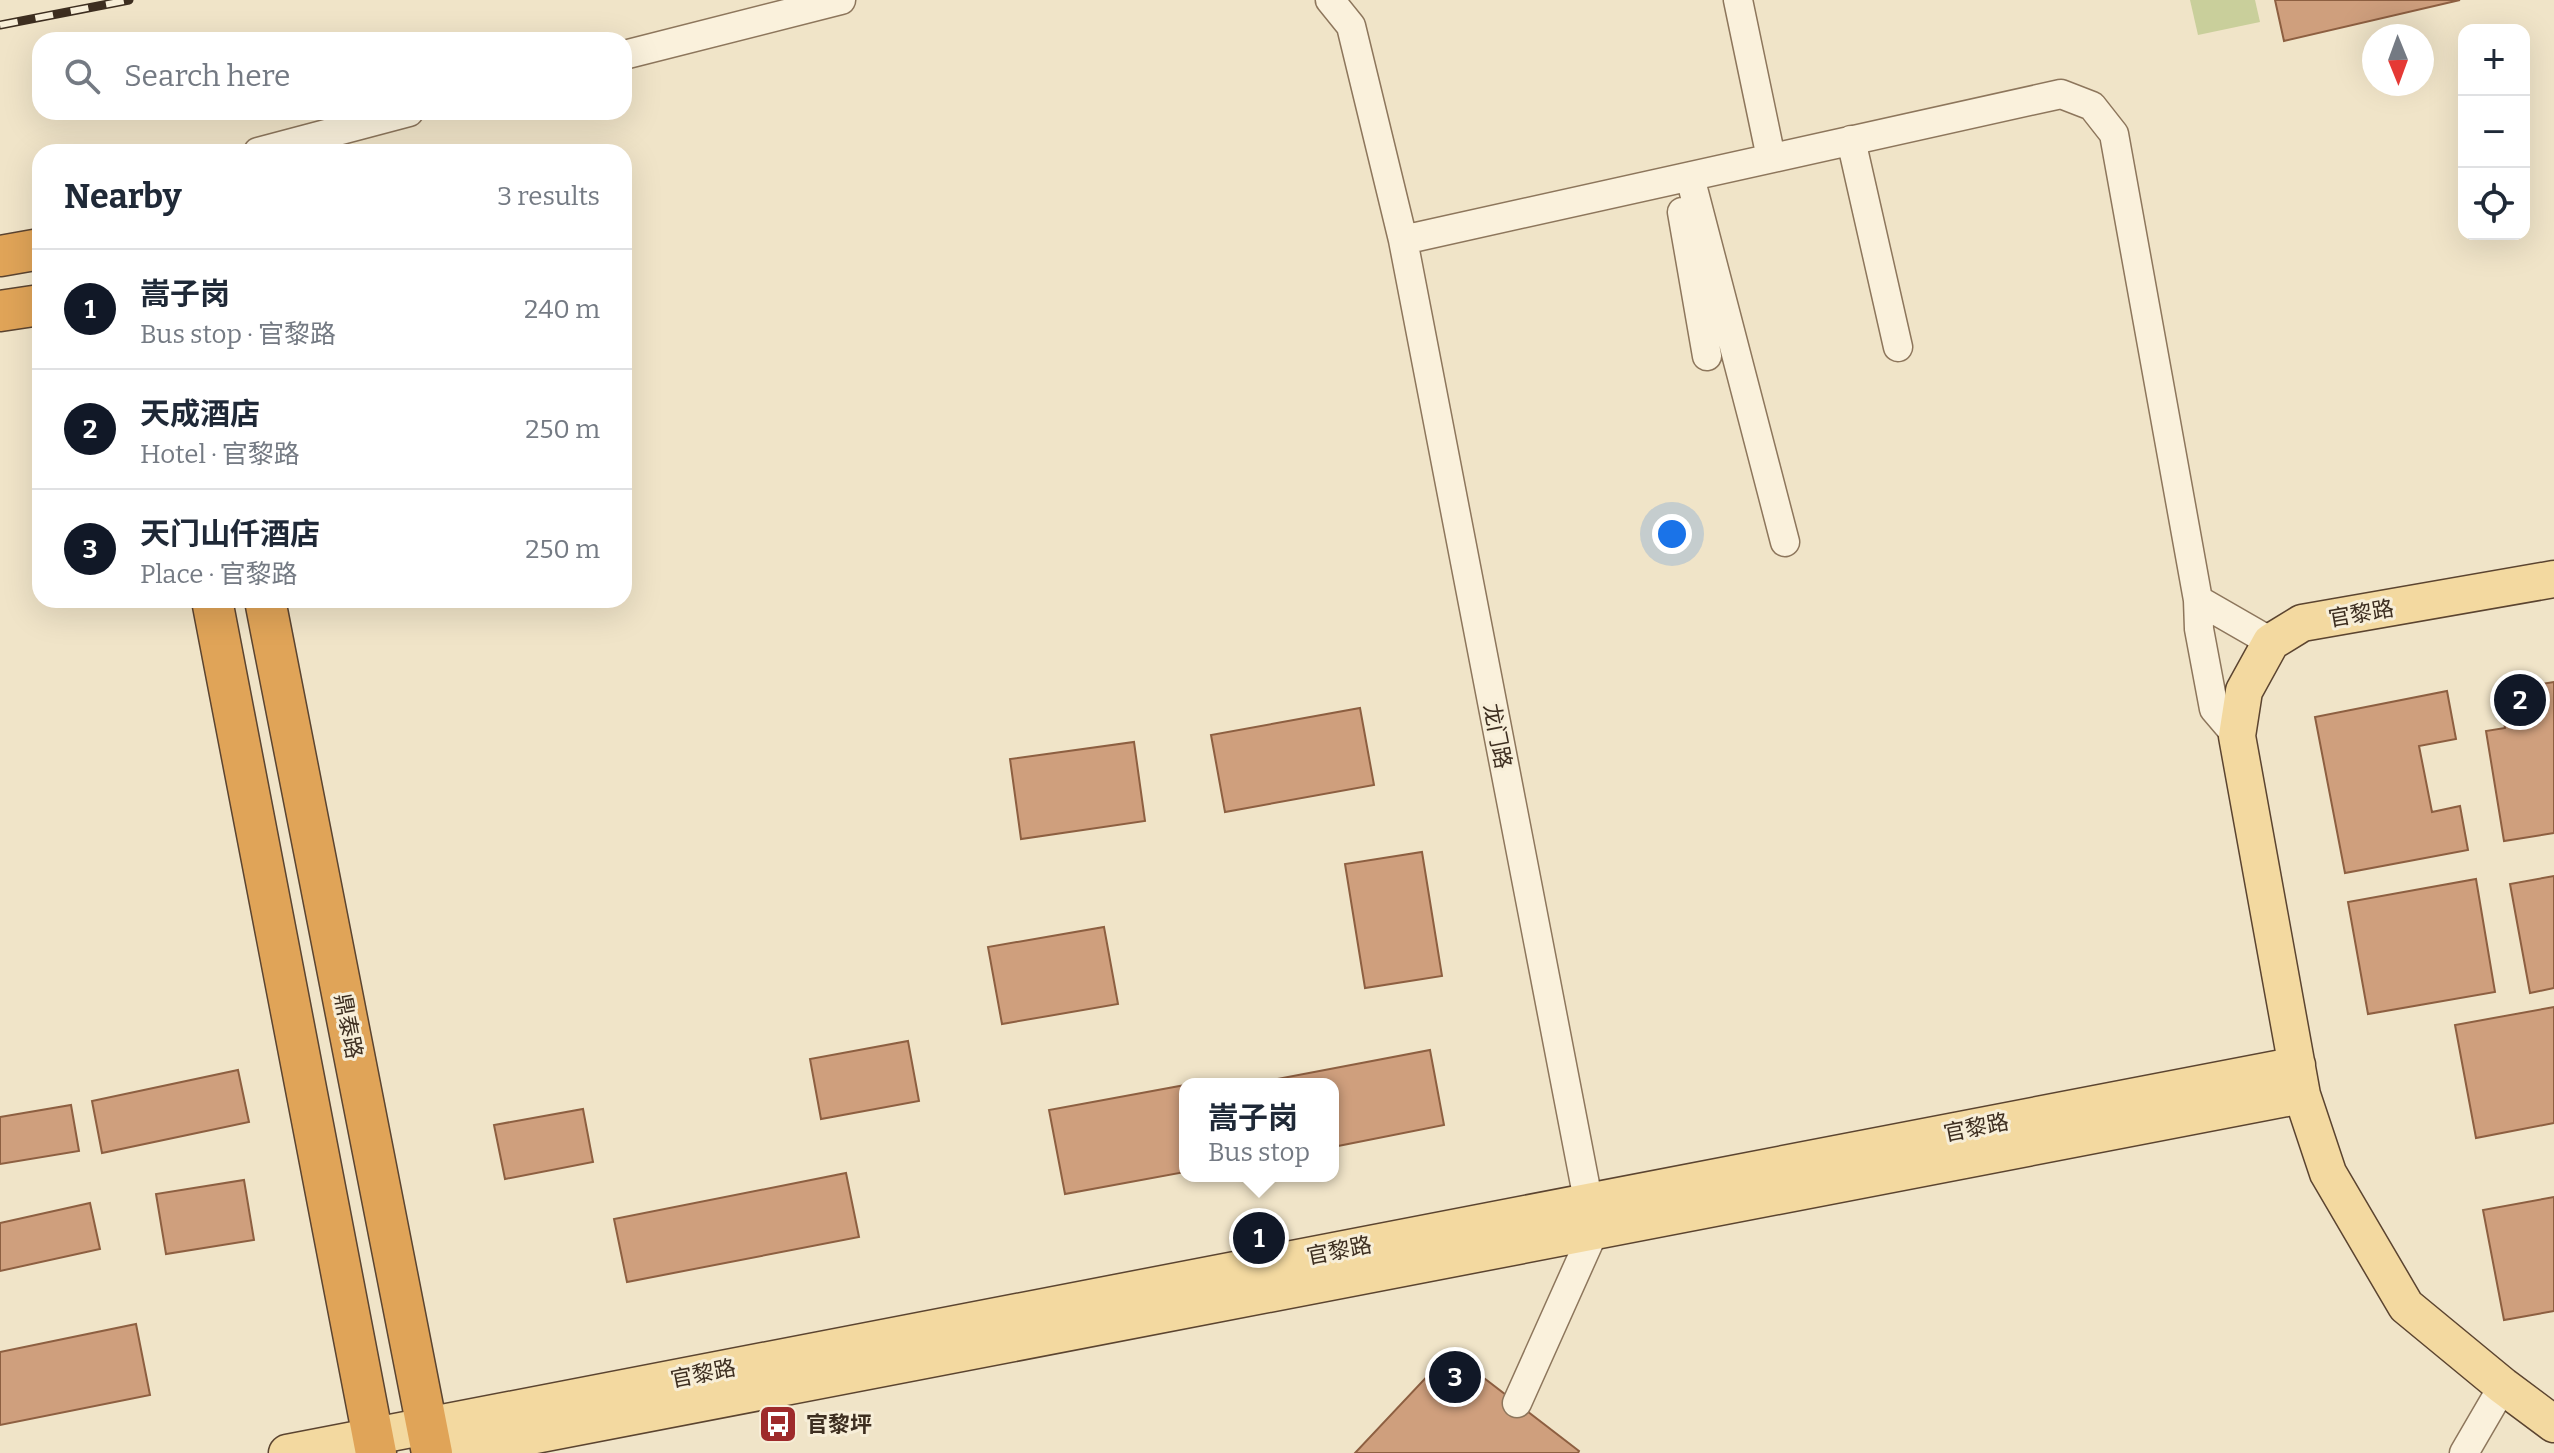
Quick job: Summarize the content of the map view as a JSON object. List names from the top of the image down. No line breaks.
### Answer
{"streets":{"highway":["鼎泰路"],"main road":["官黎路"],"street":["龙门路"]},"crossings":[["官黎路","龙门路"],["官黎路","鼎泰路"]],"places":{"bus stop":["官黎坪"]},"north":"bottom","page":{"map_buttons":["+","−"],"search":"Search here","heading":["Nearby","3 results"],"list":[{"mark":"1","name":"嵩子岗","note":"Bus stop · 官黎路","value":"240 m"},{"mark":"2","name":"天成酒店","note":"Hotel · 官黎路","value":"250 m"},{"mark":"3","name":"天门山仟酒店","note":"Place · 官黎路","value":"250 m"}],"pins":["2","1","3"],"popup":["嵩子岗","Bus stop"]}}
